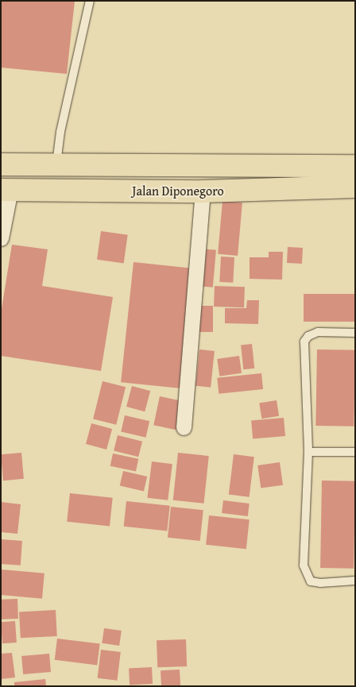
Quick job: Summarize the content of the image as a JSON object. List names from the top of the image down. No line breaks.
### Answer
{"streets":{"highway":["Jalan Diponegoro"]}}
